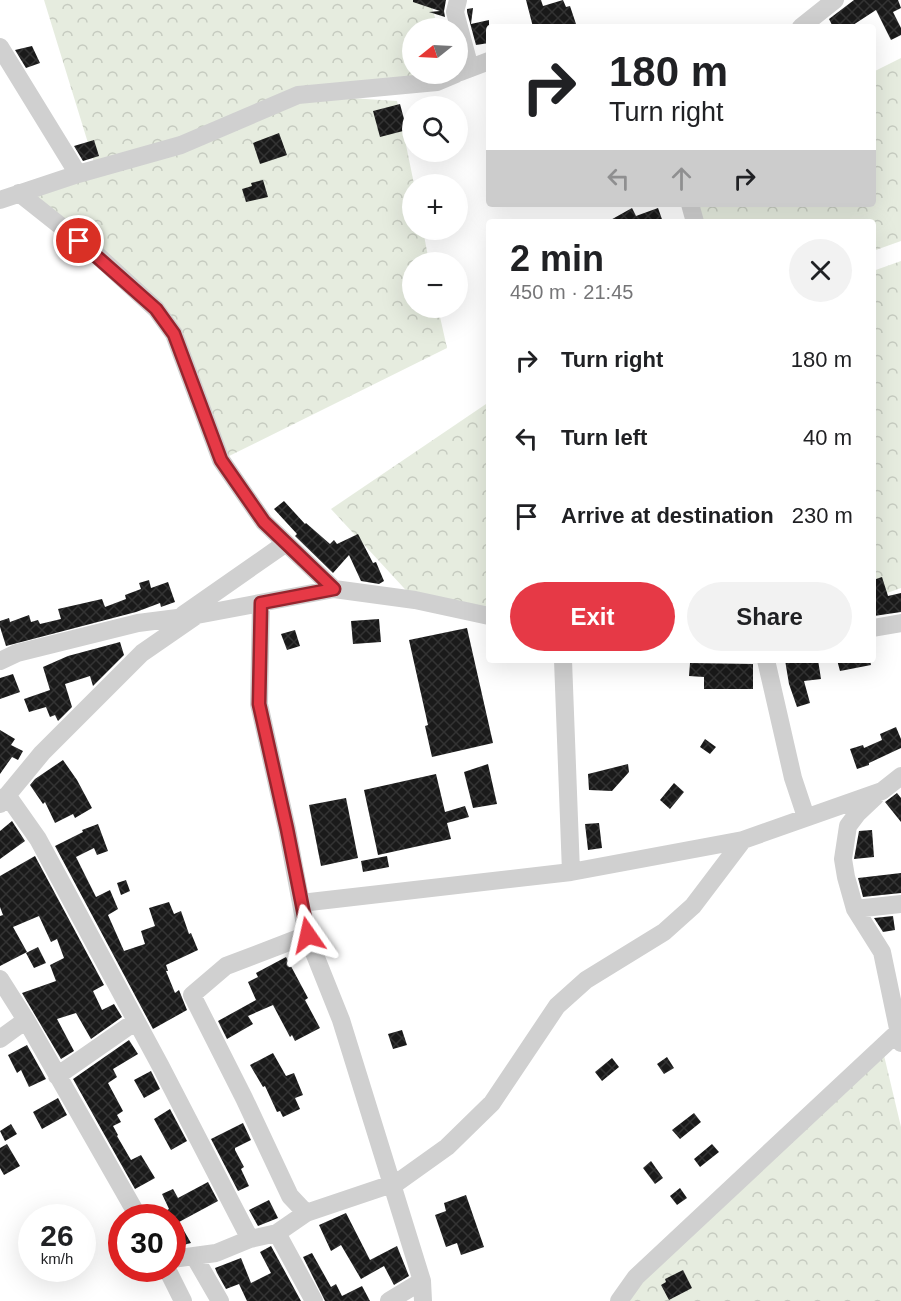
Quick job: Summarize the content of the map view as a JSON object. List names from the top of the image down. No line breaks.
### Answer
{"north":"left","page":{"map_buttons":["+","−"],"turn":["180 m","Turn right"],"heading":["2 min","450 m · 21:45"],"list":[{"name":"Turn right","value":"180 m"},{"name":"Turn left","value":"40 m"},{"name":"Arrive at destination","value":"230 m"}],"buttons":["Exit","Share"],"speed":"26 km/h","limit":"30"}}
